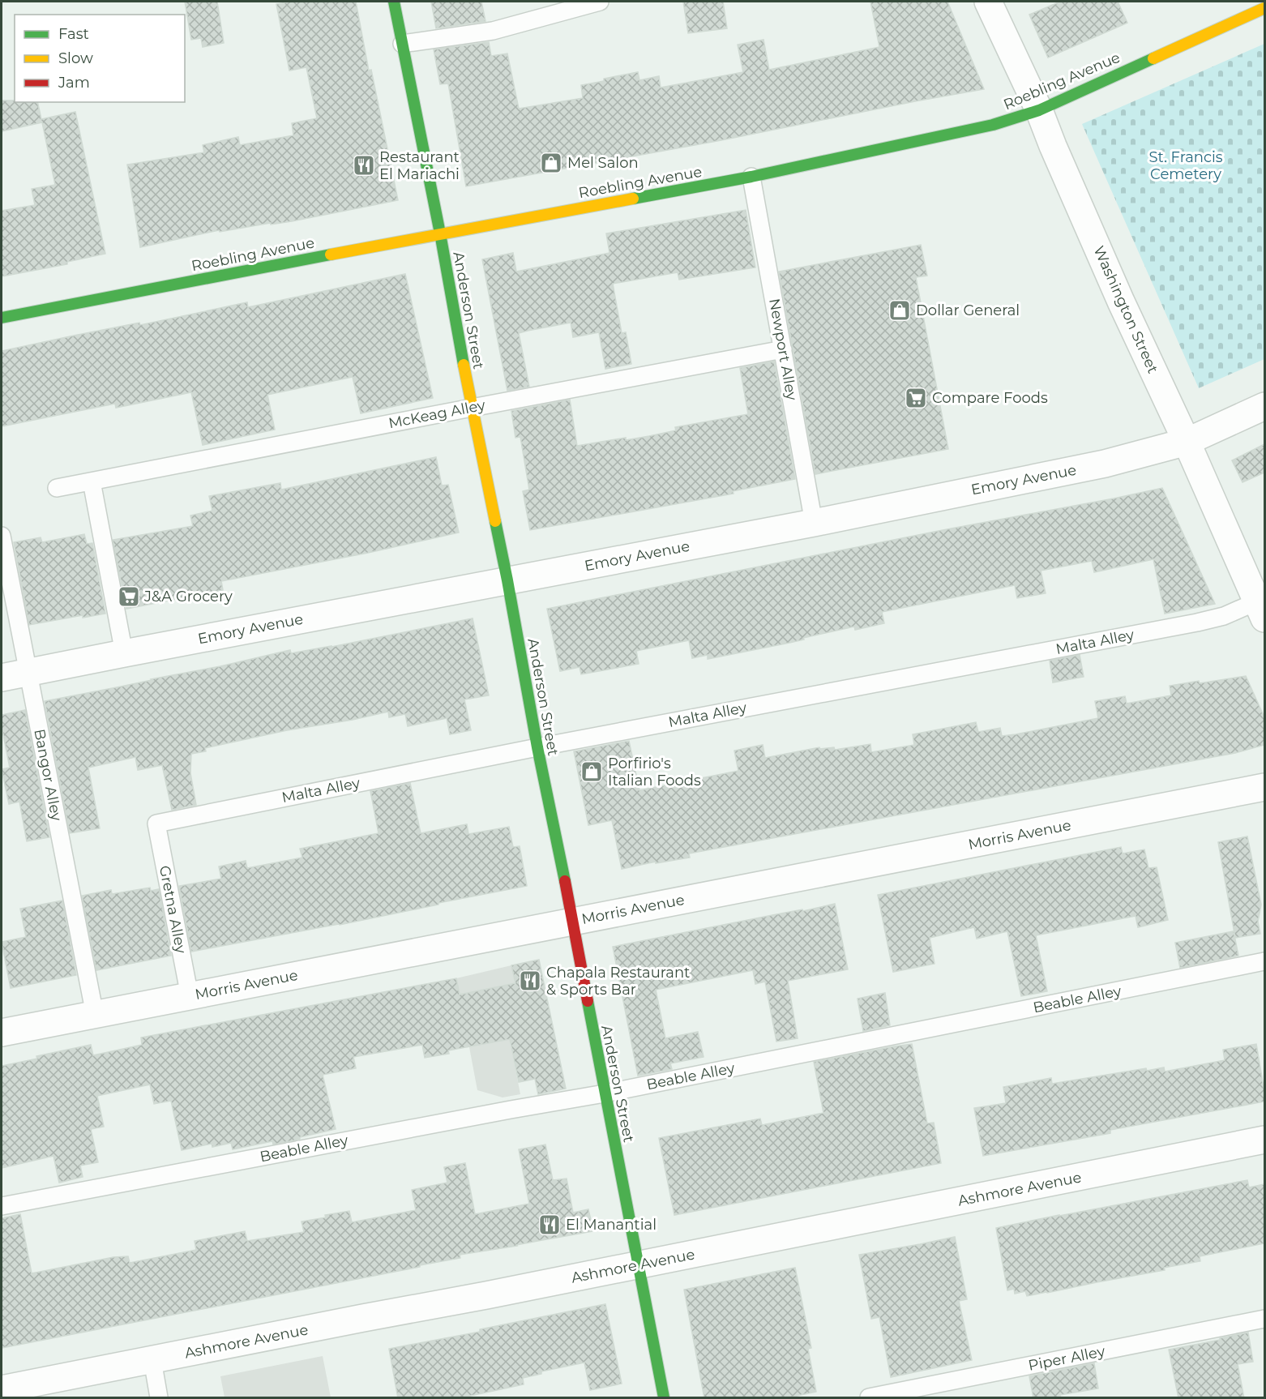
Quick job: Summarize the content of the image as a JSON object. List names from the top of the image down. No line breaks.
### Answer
{"streets":{"street":["Roebling Avenue","Washington Street","Anderson Street","Emory Avenue","Morris Avenue","Ashmore Avenue"],"lane":["Newport Alley","McKeag Alley","Malta Alley","Bangor Alley","Gretna Alley","Beable Alley","Piper Alley"]},"crossings":[["Roebling Avenue","Washington Street"],["Roebling Avenue","Anderson Street"],["Roebling Avenue","Newport Alley"],["Washington Street","Emory Avenue"],["Washington Street","Malta Alley"],["Anderson Street","McKeag Alley"],["Anderson Street","Emory Avenue"],["Anderson Street","Malta Alley"],["Anderson Street","Morris Avenue"],["Anderson Street","Beable Alley"],["Anderson Street","Ashmore Avenue"],["Newport Alley","McKeag Alley"],["Newport Alley","Emory Avenue"],["Emory Avenue","Bangor Alley"],["Malta Alley","Gretna Alley"],["Bangor Alley","Morris Avenue"],["Morris Avenue","Gretna Alley"]],"parks":["St. Francis Cemetery"],"places":{"shop":["Mel Salon","Dollar General","Porfirio's Italian Foods"],"restaurant":["Restaurant El Mariachi","Chapala Restaurant & Sports Bar","El Manantial"],"supermarket":["Compare Foods","J&A Grocery"]},"legend":["Fast","Slow","Jam"]}
